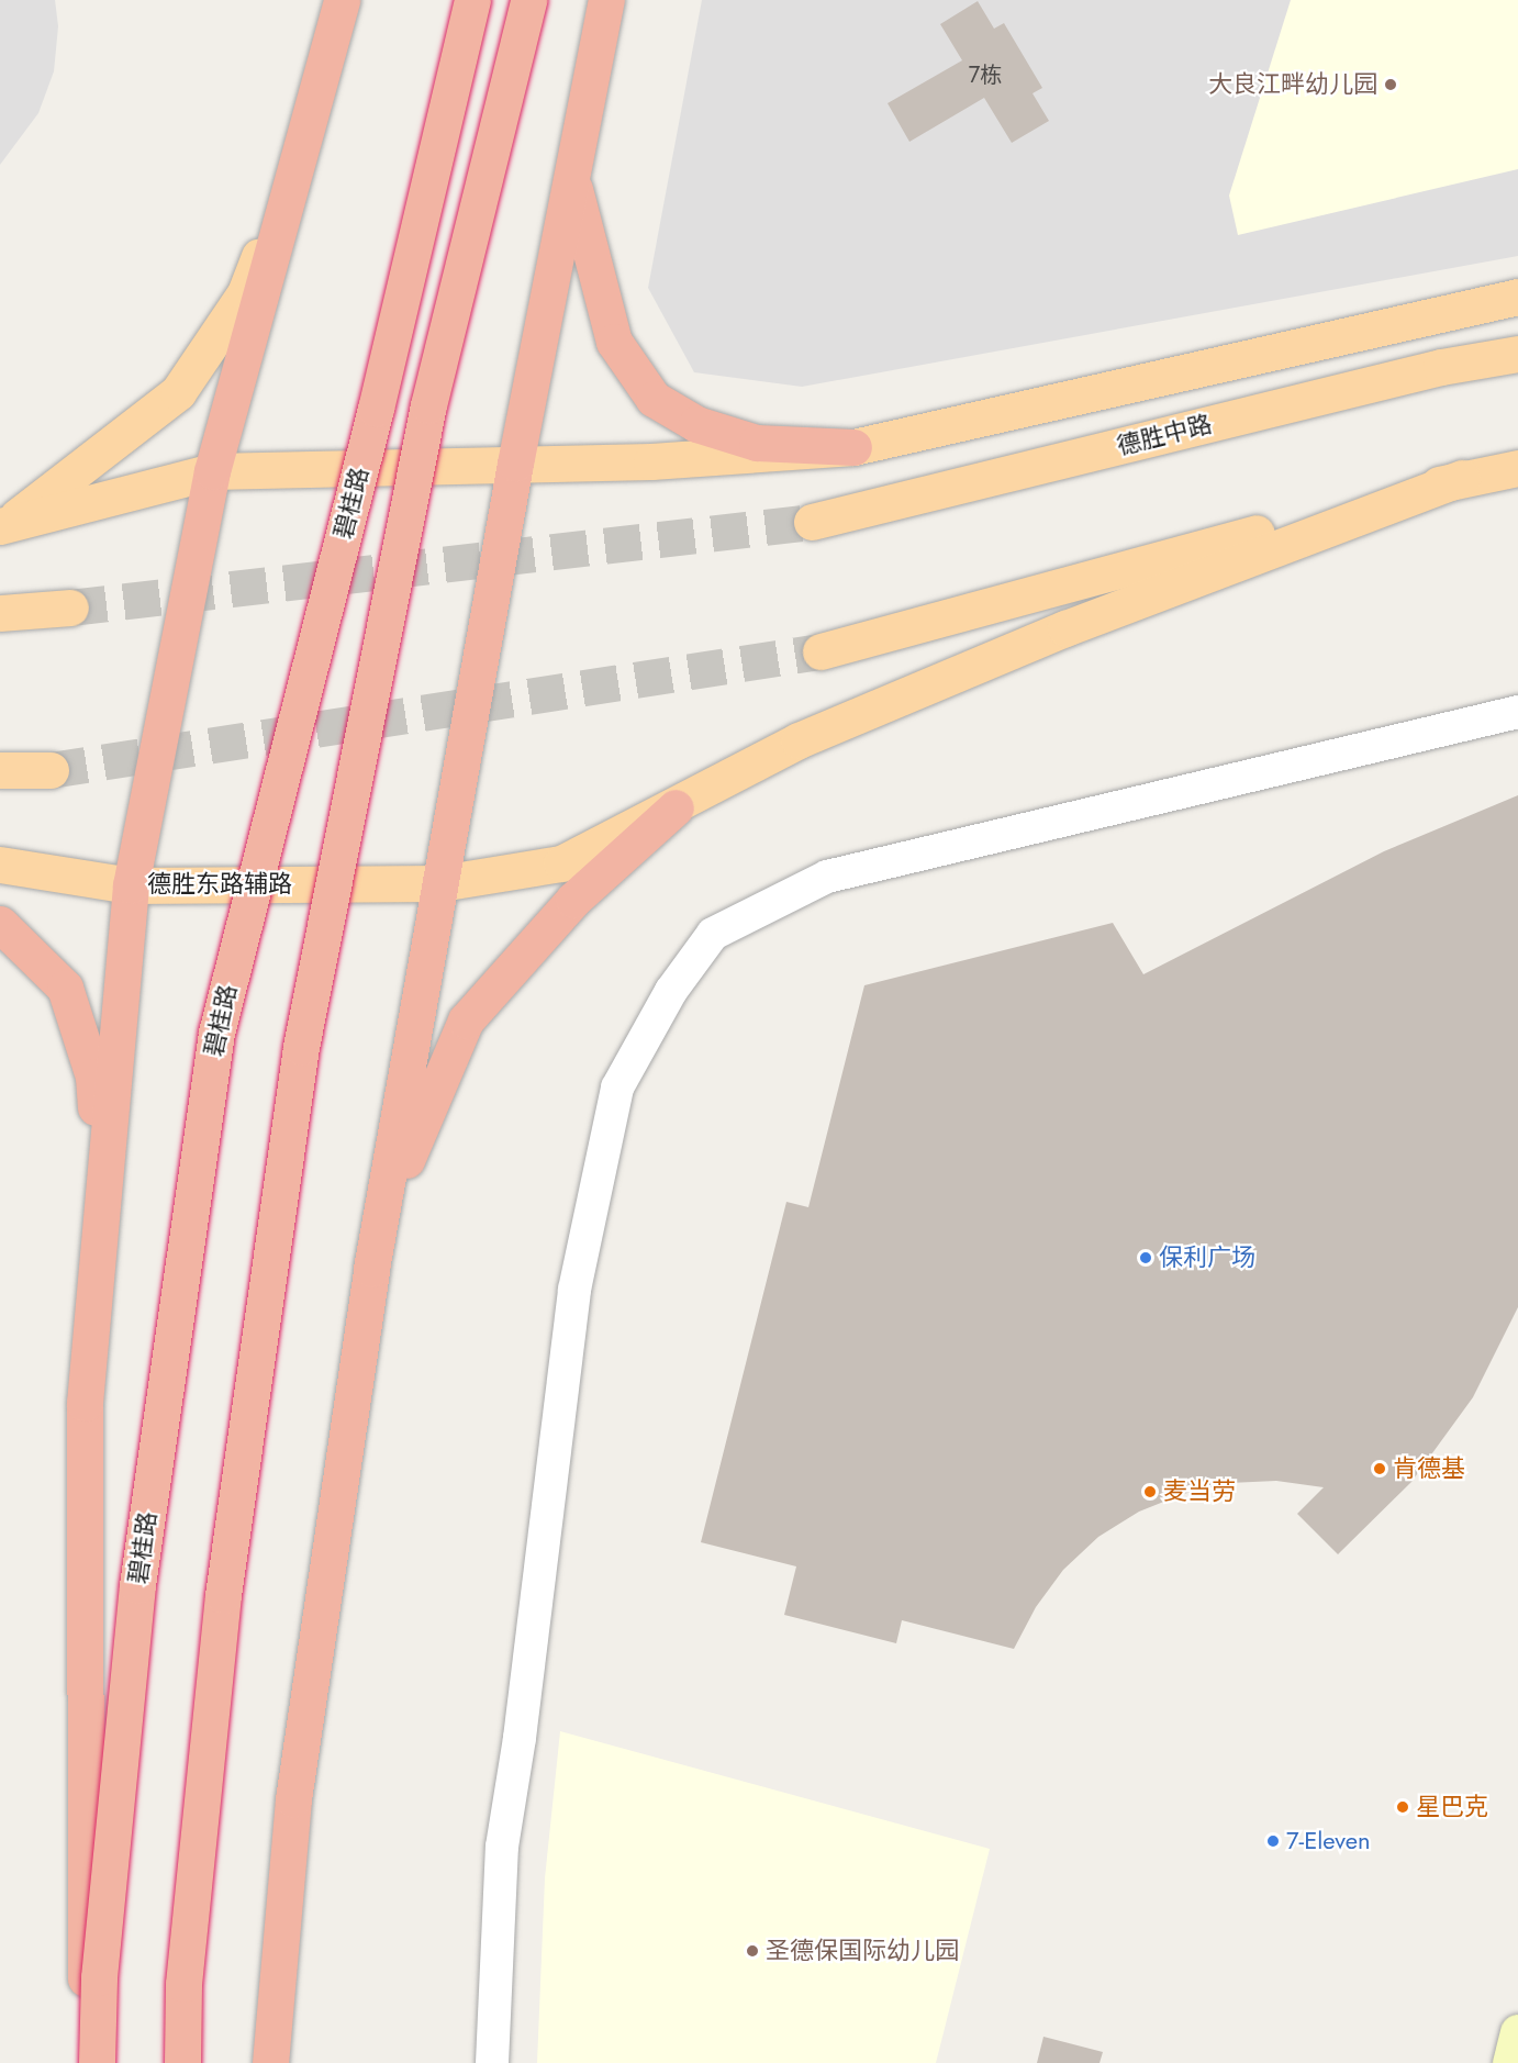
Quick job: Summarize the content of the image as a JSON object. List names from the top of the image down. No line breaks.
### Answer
{"streets":{"highway":["碧桂路"],"main road":["德胜中路","德胜东路辅路"]},"places":["大良江畔幼儿园","保利广场","肯德基","麦当劳","星巴克","7-Eleven","圣德保国际幼儿园"],"house_numbers":["7栋"]}
